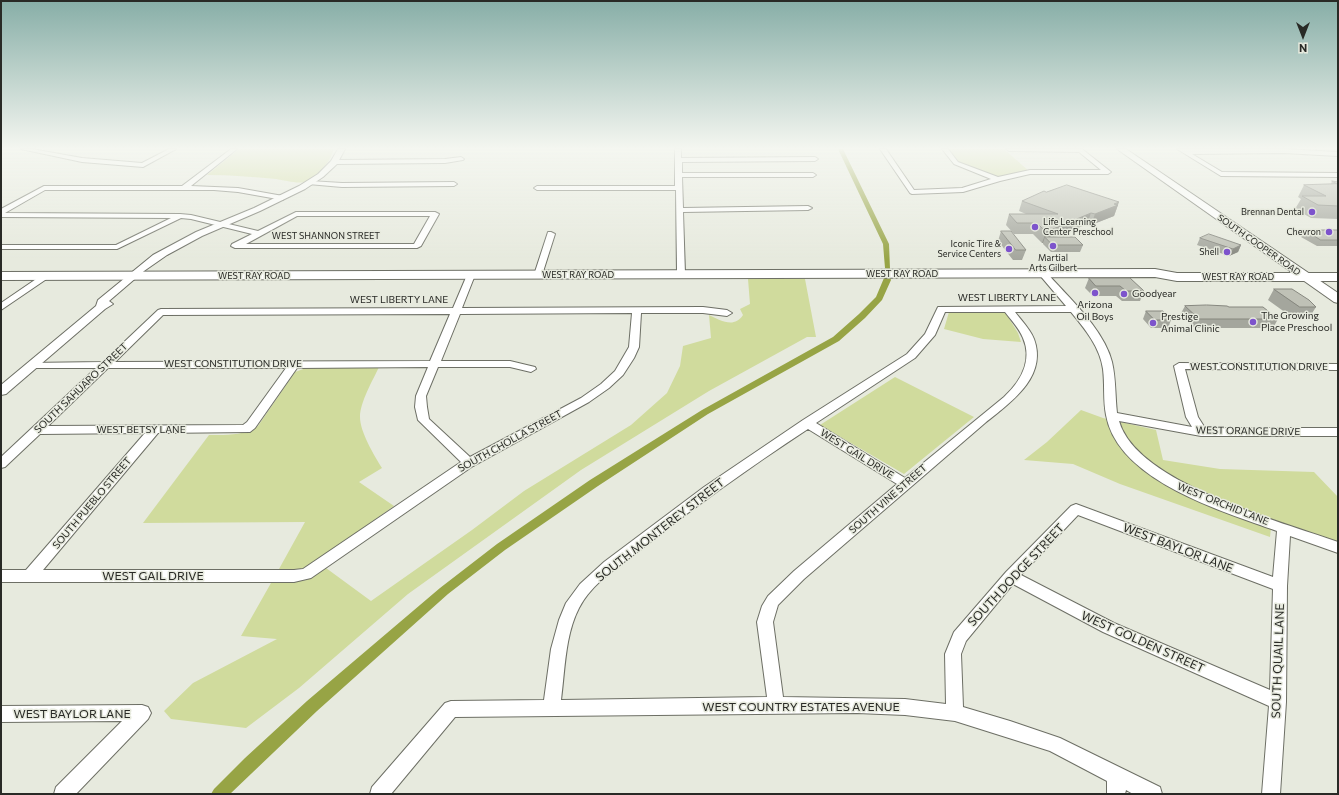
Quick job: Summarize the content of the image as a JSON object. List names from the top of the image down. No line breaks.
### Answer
{"streets":{"main road":["SOUTH COOPER ROAD","WEST RAY ROAD"],"street":["WEST SHANNON STREET","WEST LIBERTY LANE","WEST CONSTITUTION DRIVE","SOUTH SAHUARO STREET","WEST BETSY LANE","WEST ORANGE DRIVE","SOUTH CHOLLA STREET","WEST GAIL DRIVE","SOUTH VINE STREET","SOUTH PUEBLO STREET","WEST ORCHID LANE","SOUTH MONTEREY STREET","WEST BAYLOR LANE","SOUTH DODGE STREET","WEST GOLDEN STREET","SOUTH QUAIL LANE","WEST COUNTRY ESTATES AVENUE"]},"crossings":[["SOUTH COOPER ROAD","WEST RAY ROAD"],["WEST LIBERTY LANE","SOUTH SAHUARO STREET"],["WEST LIBERTY LANE","SOUTH CHOLLA STREET"],["WEST LIBERTY LANE","SOUTH VINE STREET"],["WEST LIBERTY LANE","SOUTH MONTEREY STREET"],["WEST CONSTITUTION DRIVE","SOUTH SAHUARO STREET"],["WEST CONSTITUTION DRIVE","WEST BETSY LANE"],["WEST CONSTITUTION DRIVE","WEST ORANGE DRIVE"],["SOUTH SAHUARO STREET","WEST BETSY LANE"],["WEST BETSY LANE","SOUTH PUEBLO STREET"],["WEST ORANGE DRIVE","WEST ORCHID LANE"],["SOUTH CHOLLA STREET","WEST GAIL DRIVE"],["WEST GAIL DRIVE","SOUTH VINE STREET"],["WEST GAIL DRIVE","SOUTH PUEBLO STREET"],["WEST GAIL DRIVE","SOUTH MONTEREY STREET"],["SOUTH VINE STREET","WEST COUNTRY ESTATES AVENUE"],["WEST ORCHID LANE","SOUTH QUAIL LANE"],["SOUTH MONTEREY STREET","WEST COUNTRY ESTATES AVENUE"],["WEST BAYLOR LANE","SOUTH DODGE STREET"],["WEST BAYLOR LANE","SOUTH QUAIL LANE"],["SOUTH DODGE STREET","WEST GOLDEN STREET"],["SOUTH DODGE STREET","WEST COUNTRY ESTATES AVENUE"],["WEST GOLDEN STREET","SOUTH QUAIL LANE"]],"places":["Brennan Dental","Life Learning Center Preschool","Chevron","Martial Arts Gilbert","Iconic Tire & Service Centers","Shell","Arizona Oil Boys","Goodyear","The Growing Place Preschool","Prestige Animal Clinic"],"north":"bottom"}
